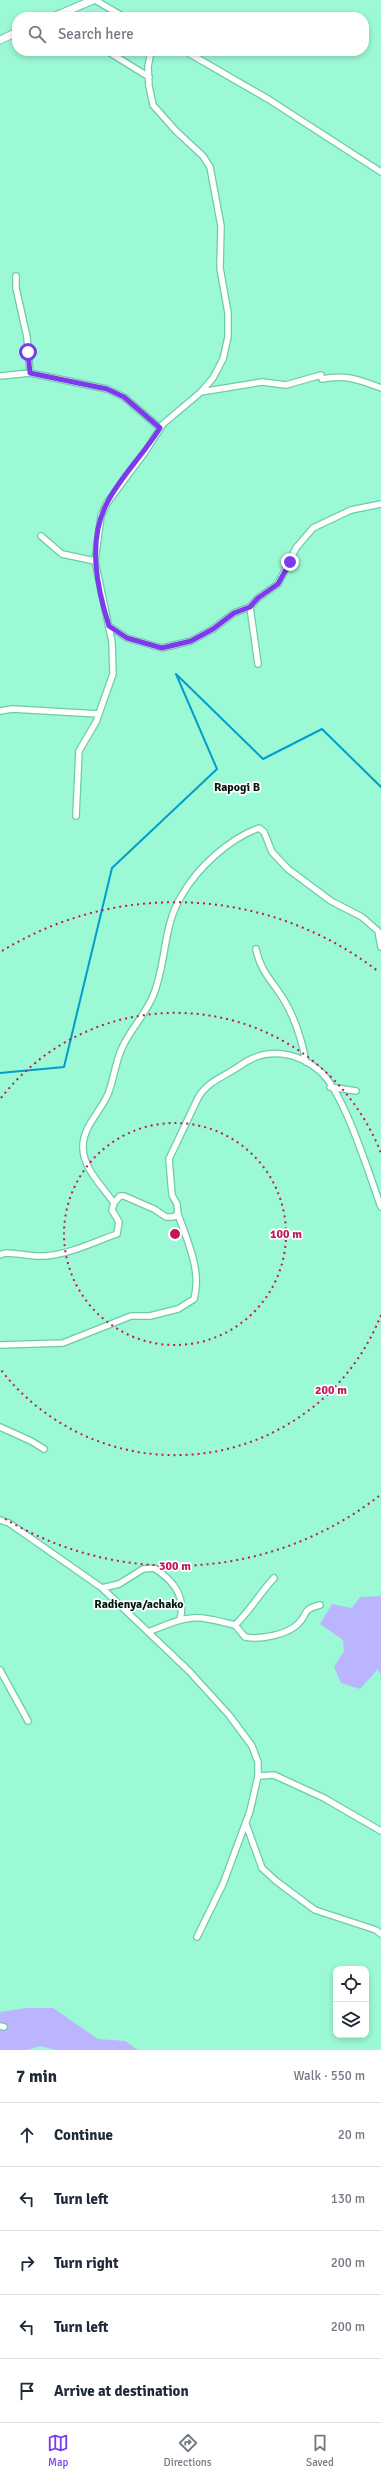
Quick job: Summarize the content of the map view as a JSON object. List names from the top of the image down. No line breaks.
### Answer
{"districts":["Rapogi B","Radienya/achako"],"page":{"search":"Search here","heading":["7 min","Walk · 550 m"],"list":[["Continue","20 m"],["Turn left","130 m"],["Turn right","200 m"],["Turn left","200 m"],"Arrive at destination"],"nav":["Map","Directions","Saved"]},"rings":["100 m","200 m","300 m"]}
